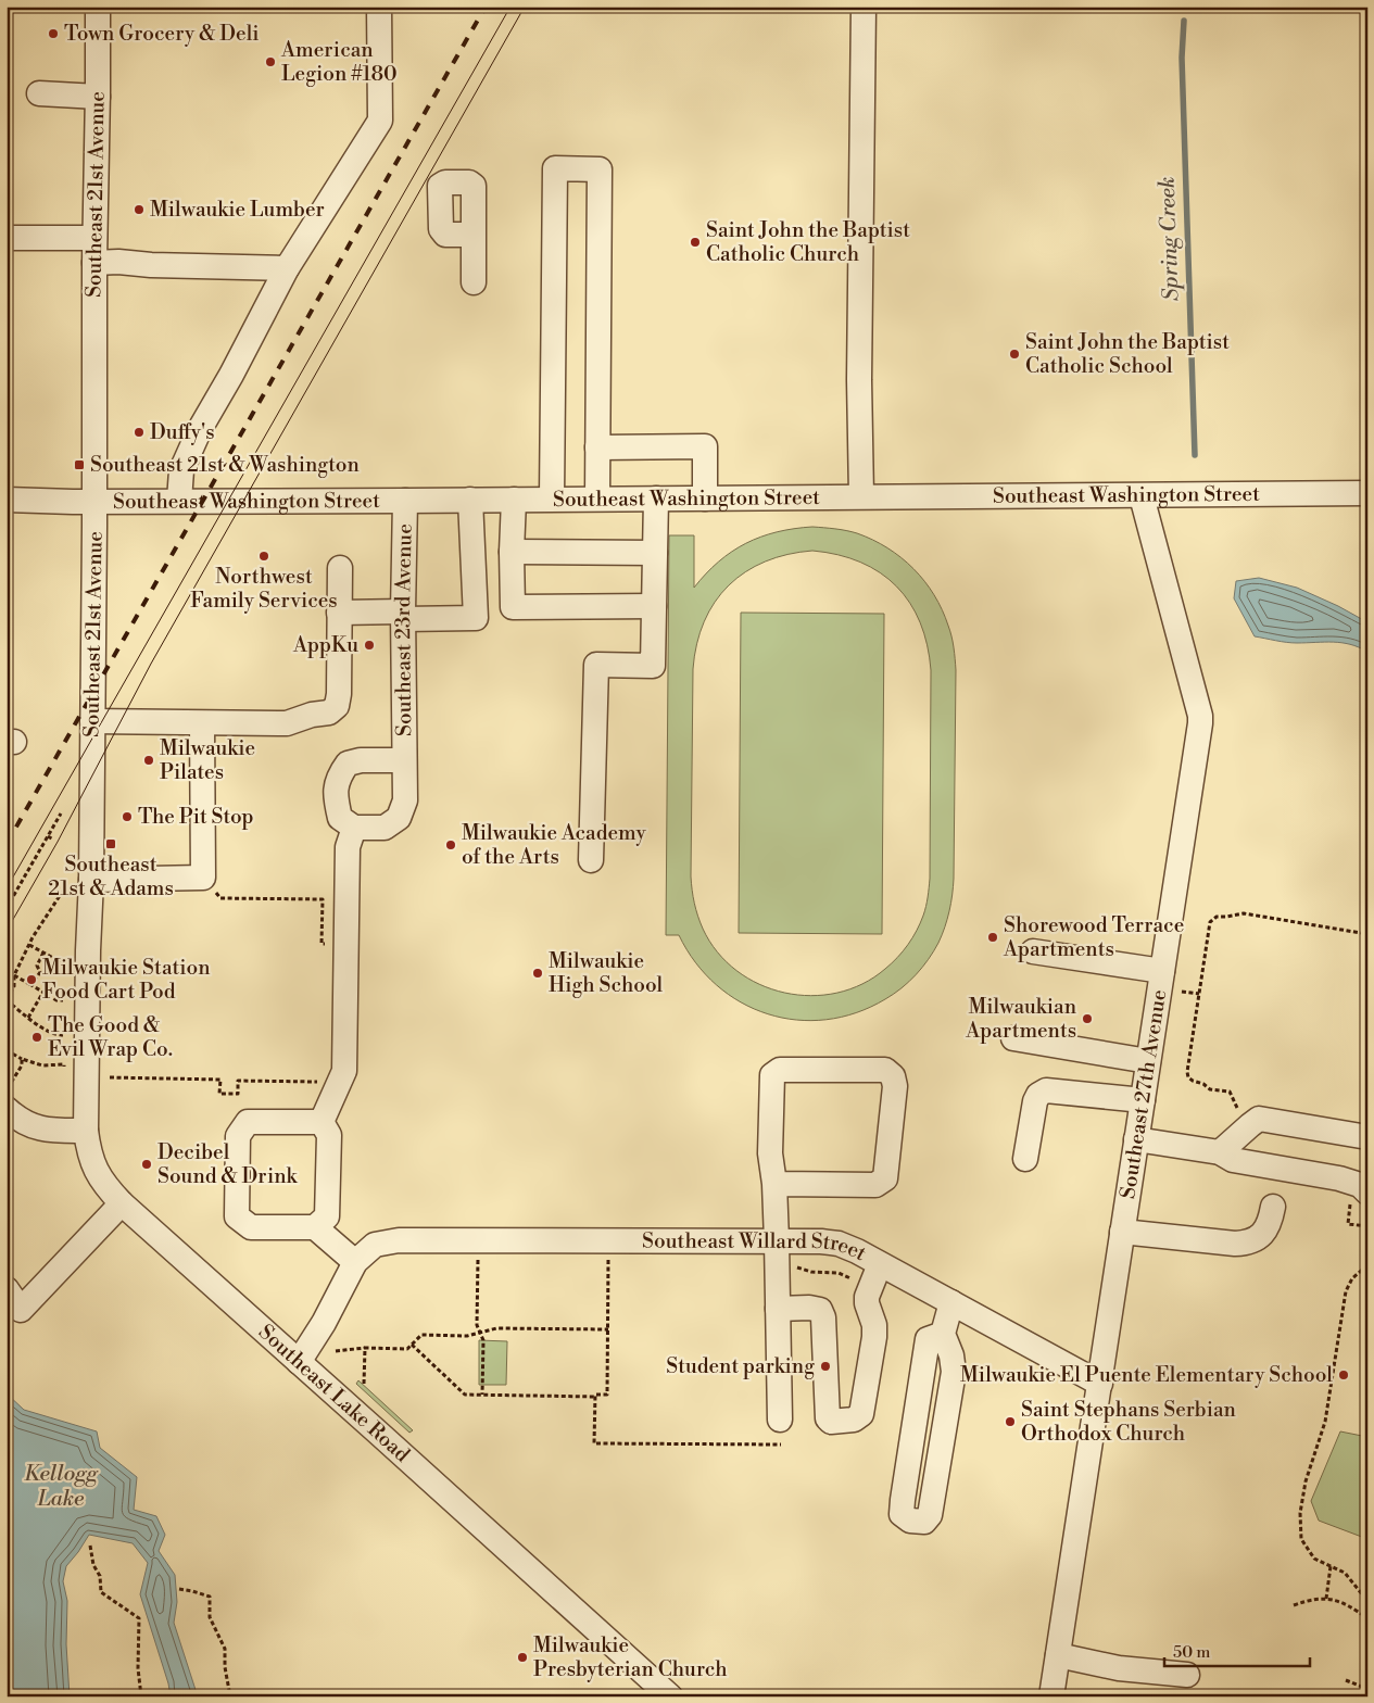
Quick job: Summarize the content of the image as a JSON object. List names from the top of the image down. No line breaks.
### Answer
{"streets":{"street":["Southeast 21st Avenue","Southeast Washington Street","Southeast 23rd Avenue","Southeast 27th Avenue","Southeast Willard Street","Southeast Lake Road"]},"crossings":[["Southeast 21st Avenue","Southeast Washington Street"],["Southeast 21st Avenue","Southeast Lake Road"],["Southeast Washington Street","Southeast 23rd Avenue"],["Southeast Washington Street","Southeast 27th Avenue"],["Southeast 27th Avenue","Southeast Willard Street"]],"water":["Spring Creek","Kellogg Lake"],"places":{"other":["Town Grocery & Deli","American Legion #180","Milwaukie Lumber","Saint John the Baptist Catholic Church","Saint John the Baptist Catholic School","Duffy's","Northwest Family Services","AppKu","Milwaukie Pilates","The Pit Stop","Milwaukie Academy of the Arts","Shorewood Terrace Apartments","Milwaukie High School","Milwaukie Station Food Cart Pod","Milwaukian Apartments","The Good & Evil Wrap Co.","Decibel Sound & Drink","Student parking","Milwaukie El Puente Elementary School","Saint Stephans Serbian Orthodox Church","Milwaukie Presbyterian Church"],"transit":["Southeast 21st & Washington","Southeast 21st & Adams"]},"scale_bar":"50 m"}
